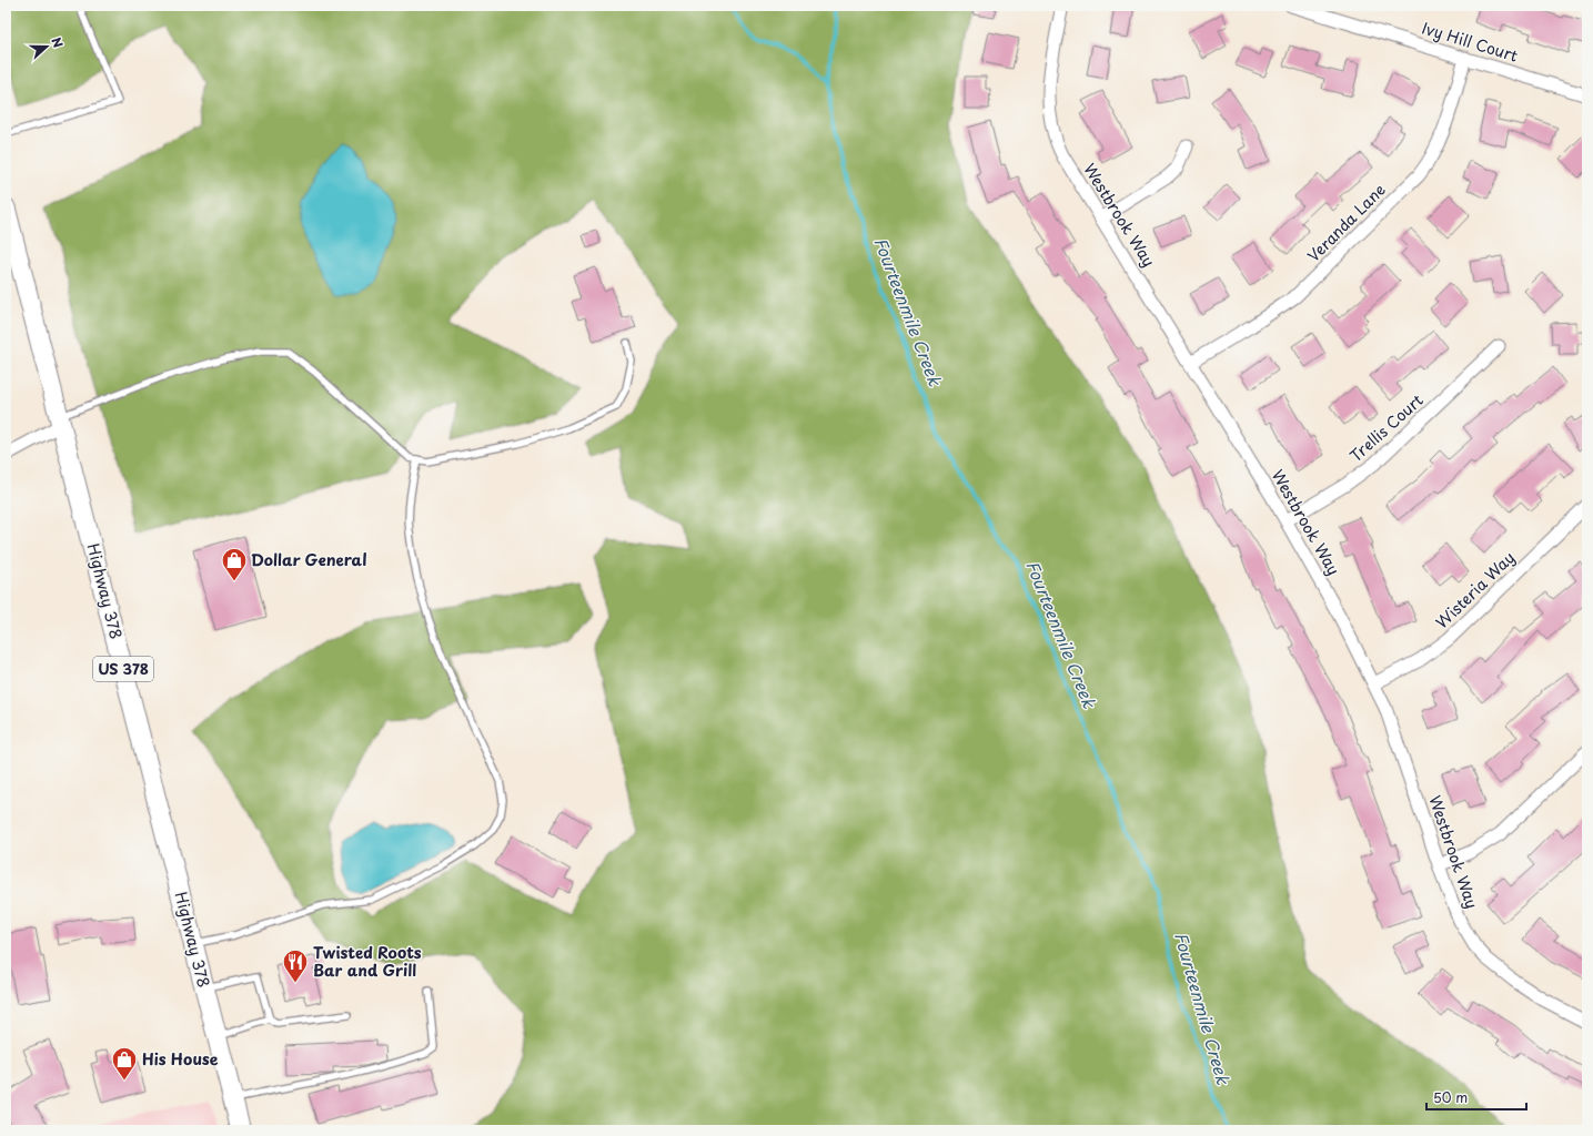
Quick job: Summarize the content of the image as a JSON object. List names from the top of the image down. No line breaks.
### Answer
{"streets":{"main road":["Highway 378","US 378"],"street":["Ivy Hill Court","Westbrook Way","Veranda Lane","Trellis Court","Wisteria Way"]},"crossings":[["Ivy Hill Court","Veranda Lane"],["Westbrook Way","Veranda Lane"],["Westbrook Way","Trellis Court"],["Westbrook Way","Wisteria Way"]],"water":["Fourteenmile Creek"],"places":{"shop":["Dollar General","His House"],"restaurant":["Twisted Roots Bar and Grill"]},"scale_bar":"50 m","north":"right"}
